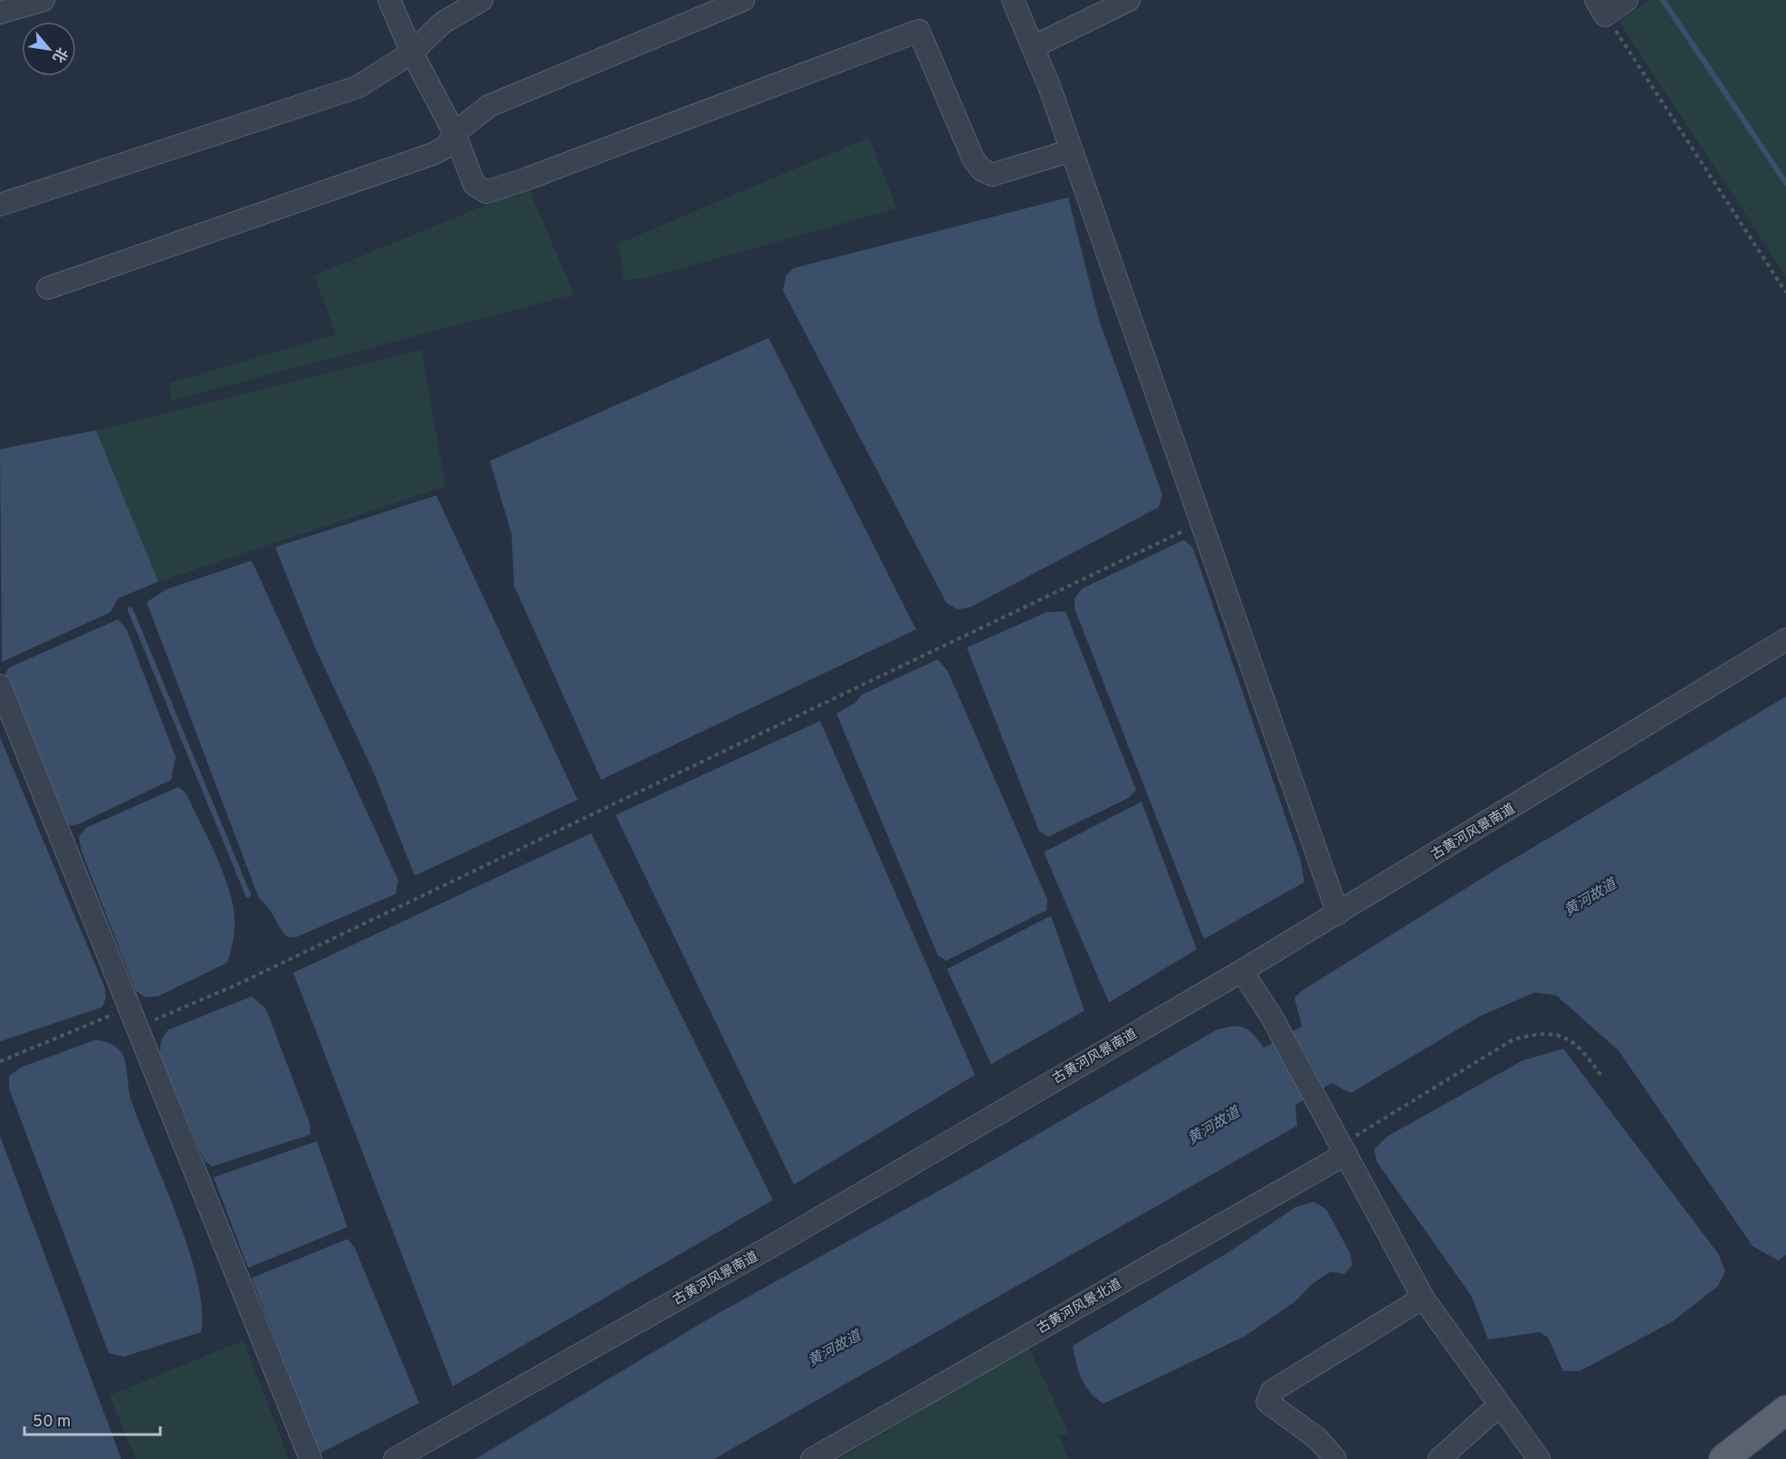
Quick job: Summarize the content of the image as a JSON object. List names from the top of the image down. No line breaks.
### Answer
{"streets":{"street":["古黄河风景南道","古黄河风景北道"]},"water":["黄河故道"],"scale_bar":"50 m","north":"bottom right"}
